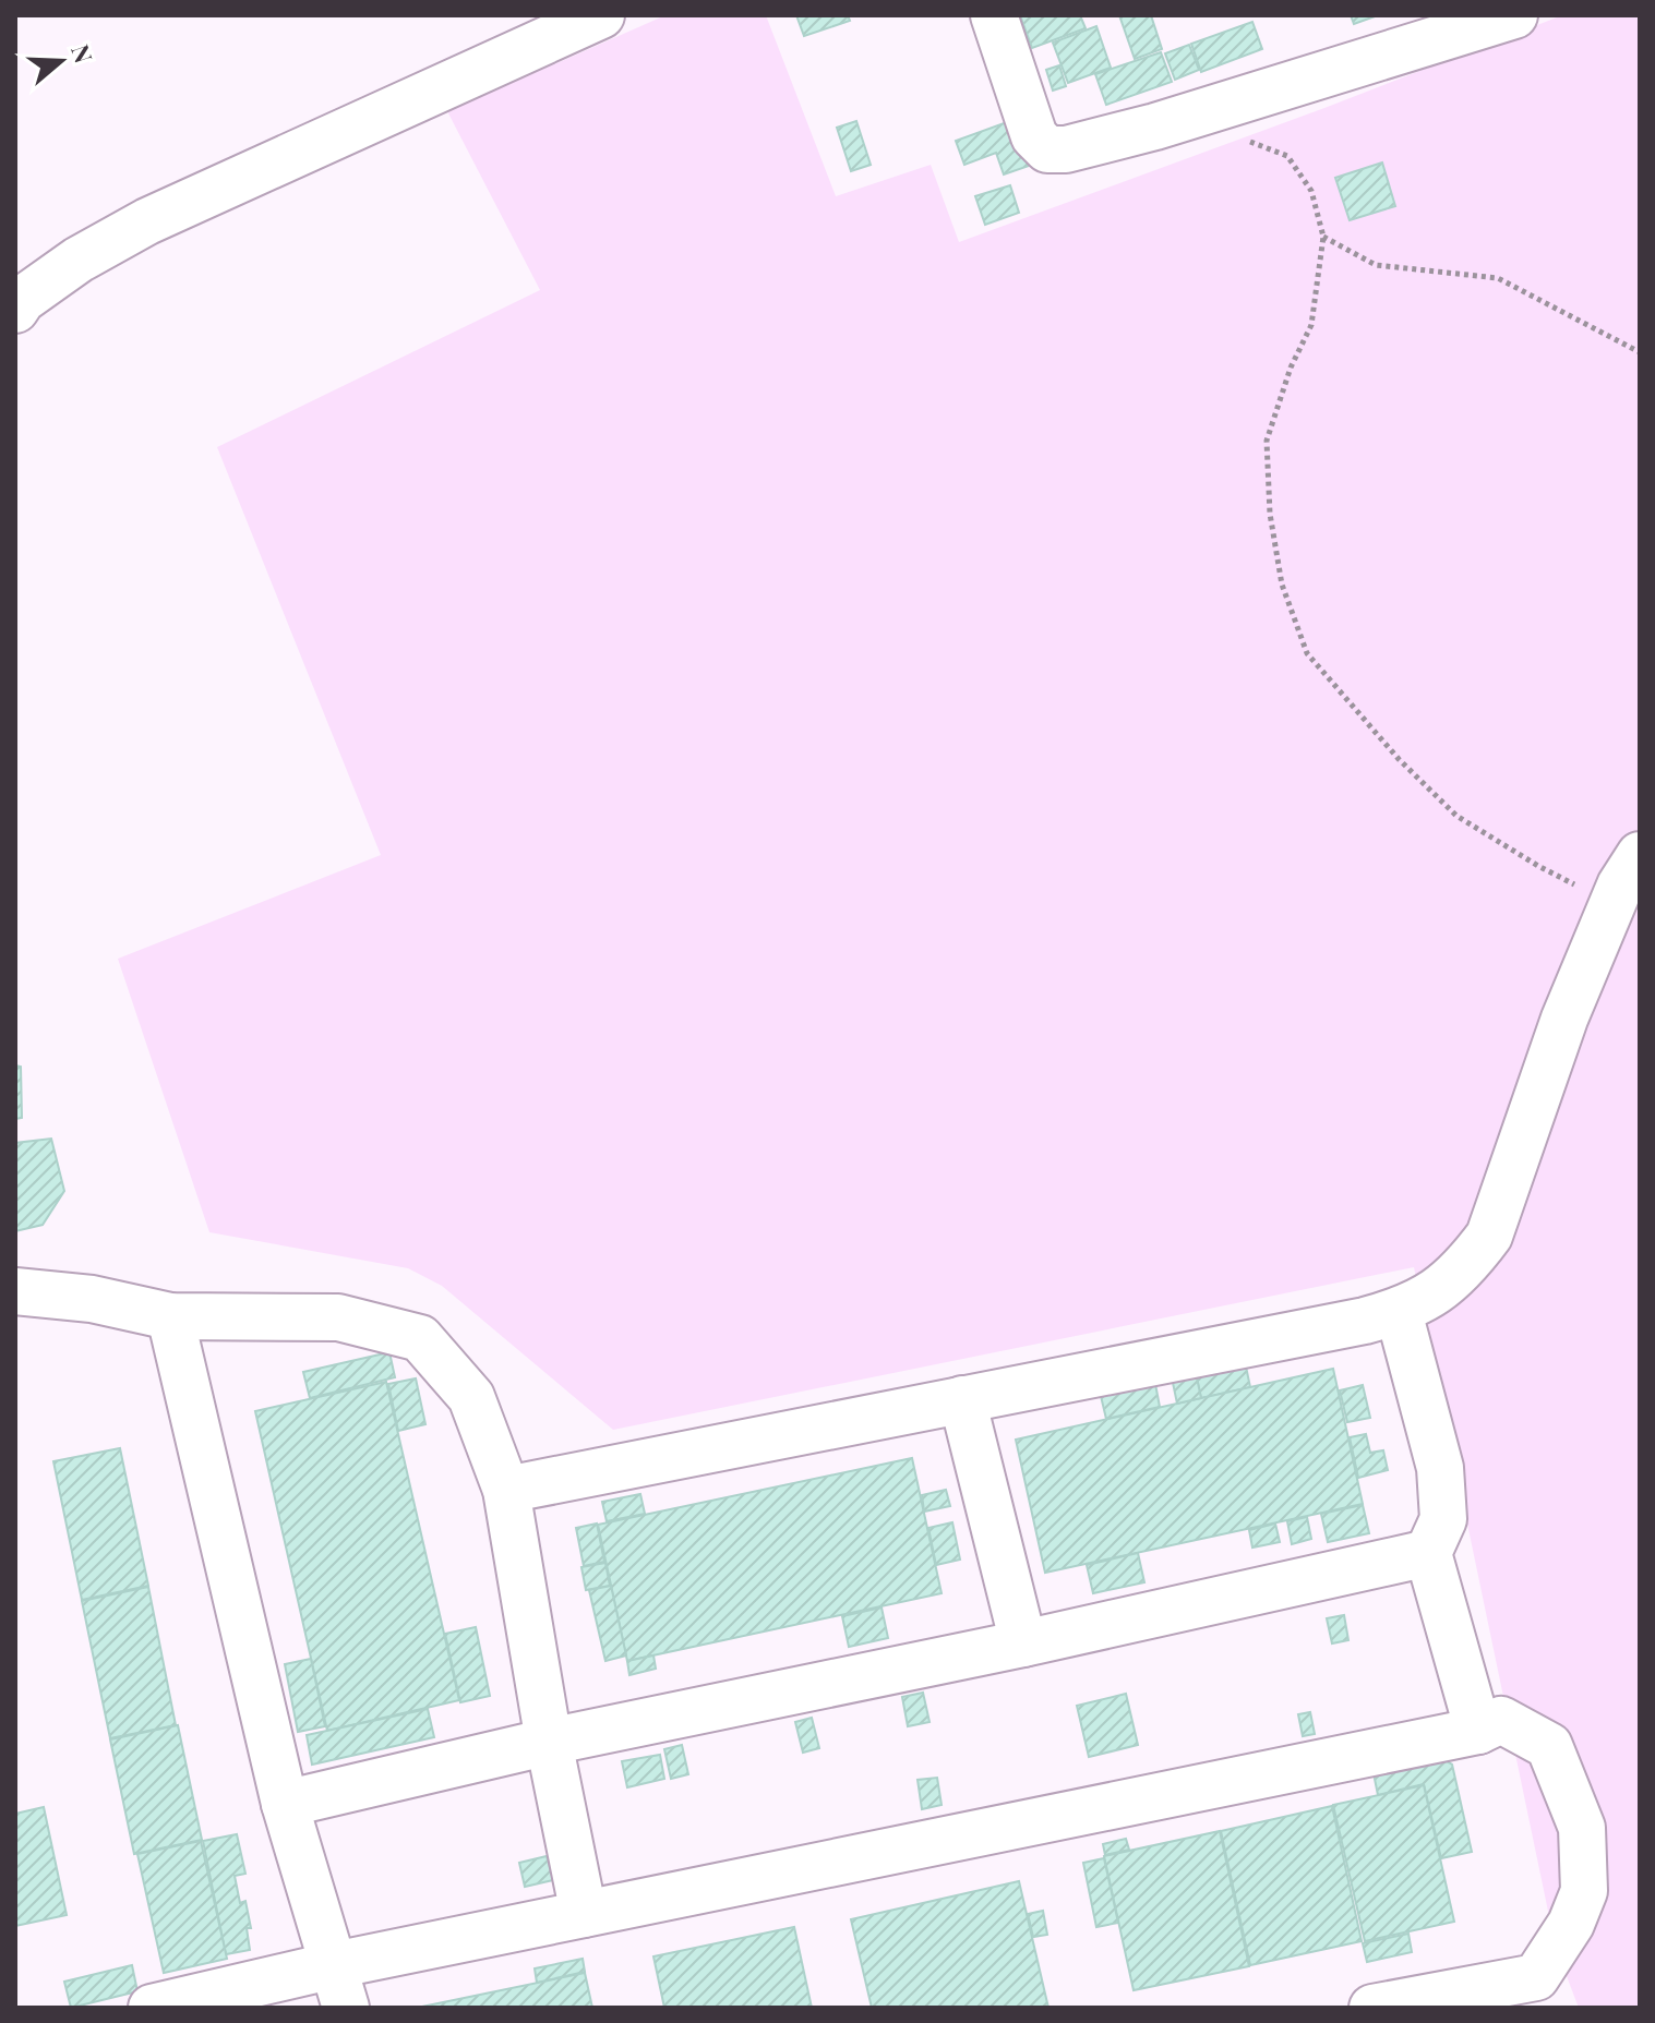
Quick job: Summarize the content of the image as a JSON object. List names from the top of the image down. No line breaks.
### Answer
{"north":"right"}
